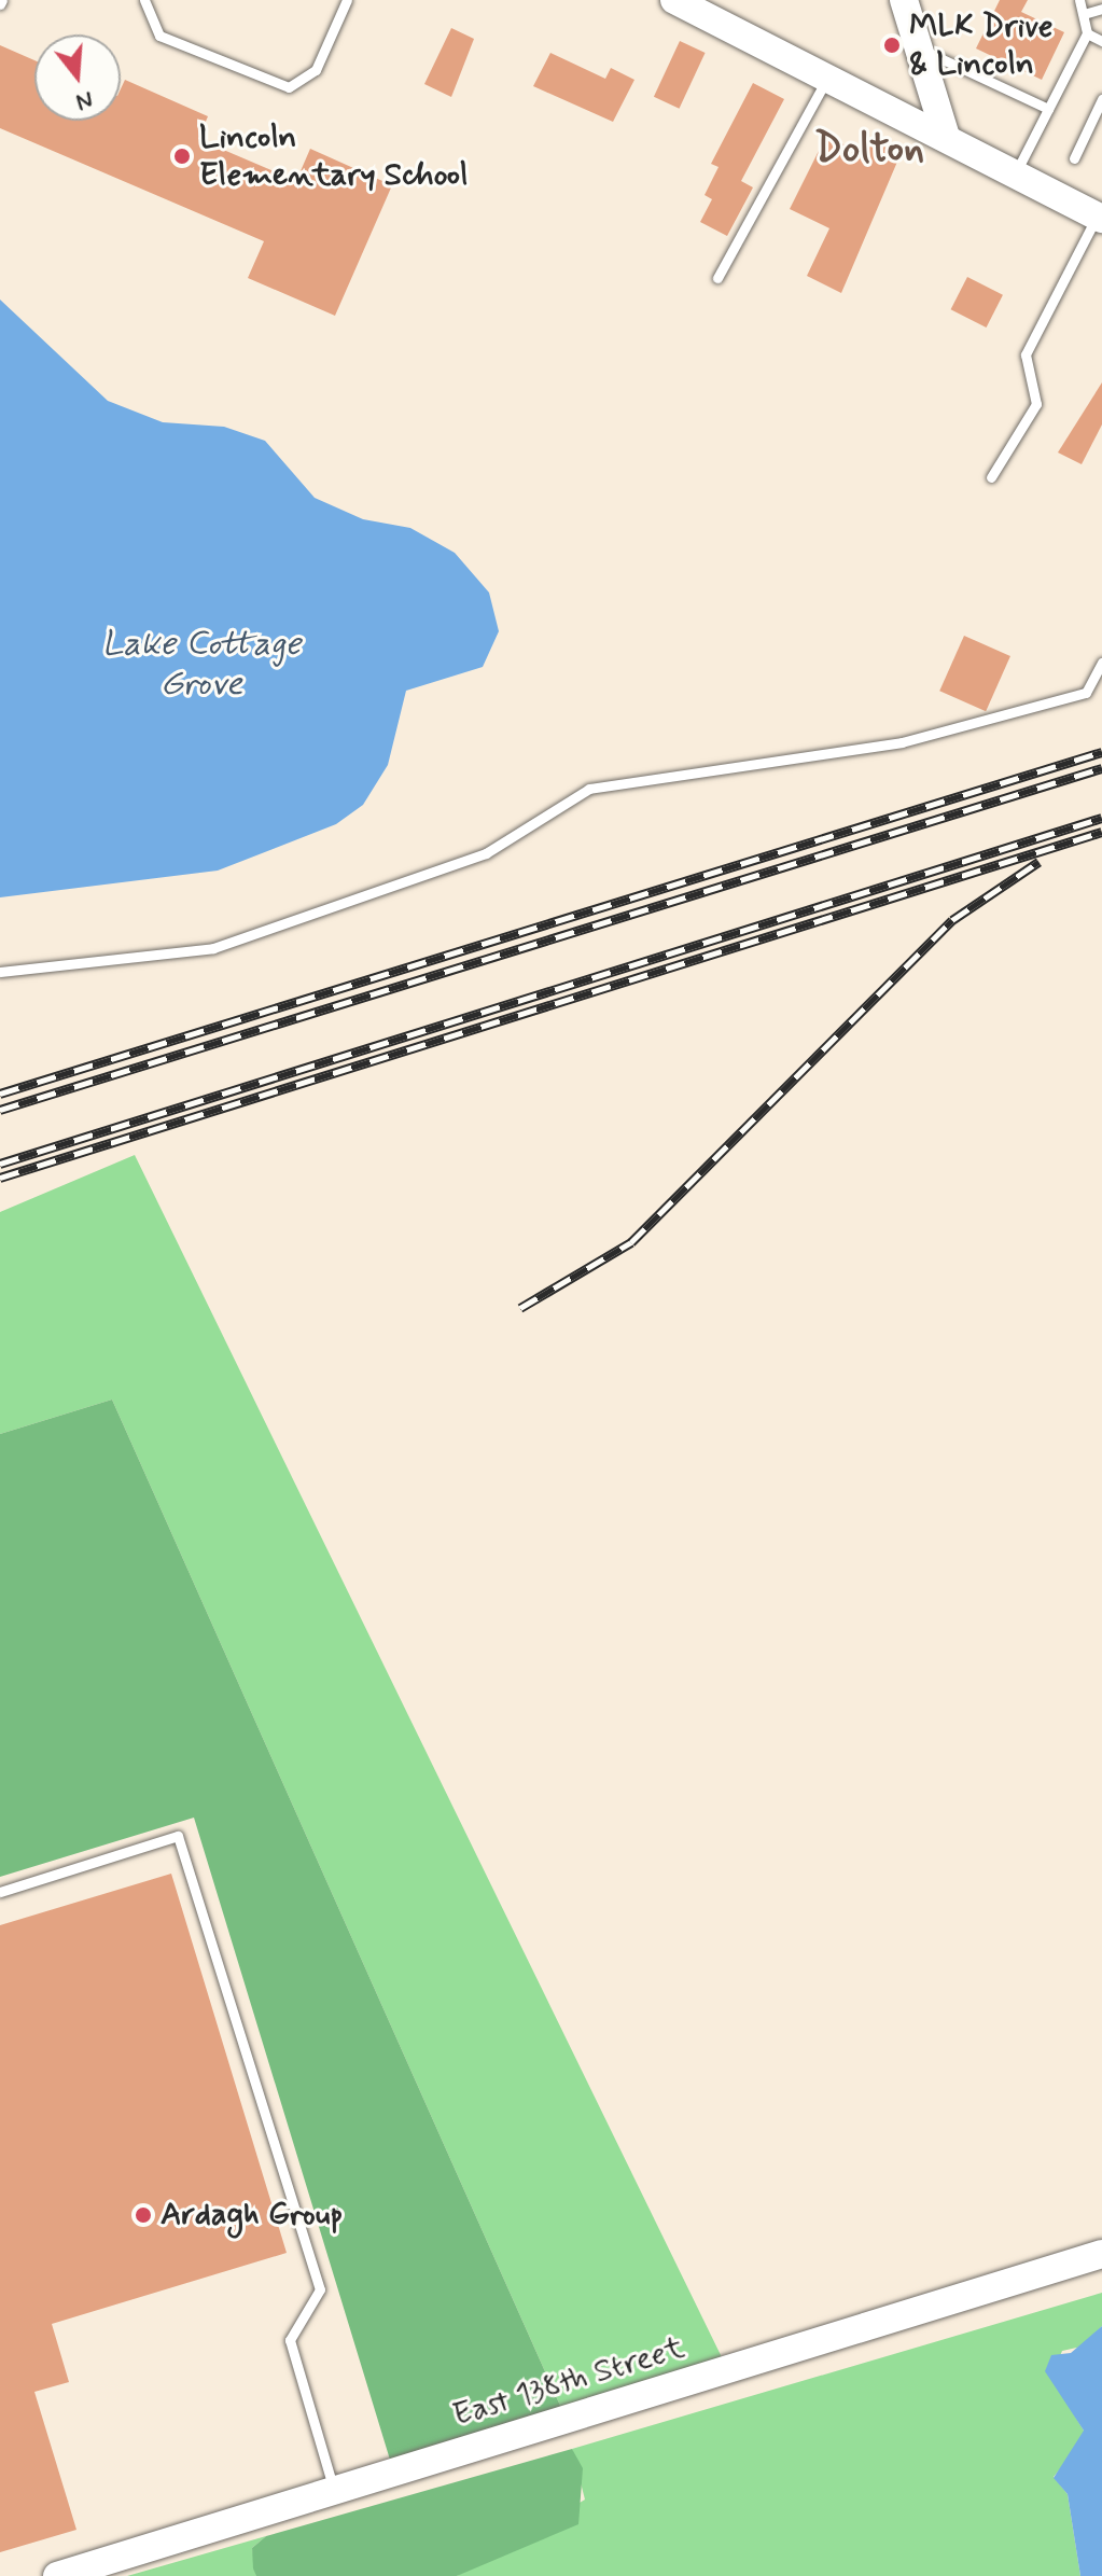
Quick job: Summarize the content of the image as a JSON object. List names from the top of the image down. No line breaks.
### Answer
{"streets":{"street":["East 138th Street"]},"districts":["Dolton"],"water":["Lake Cottage Grove"],"places":["MLK Drive & Lincoln","Lincoln Elementary School","Ardagh Group"],"north":"bottom"}
